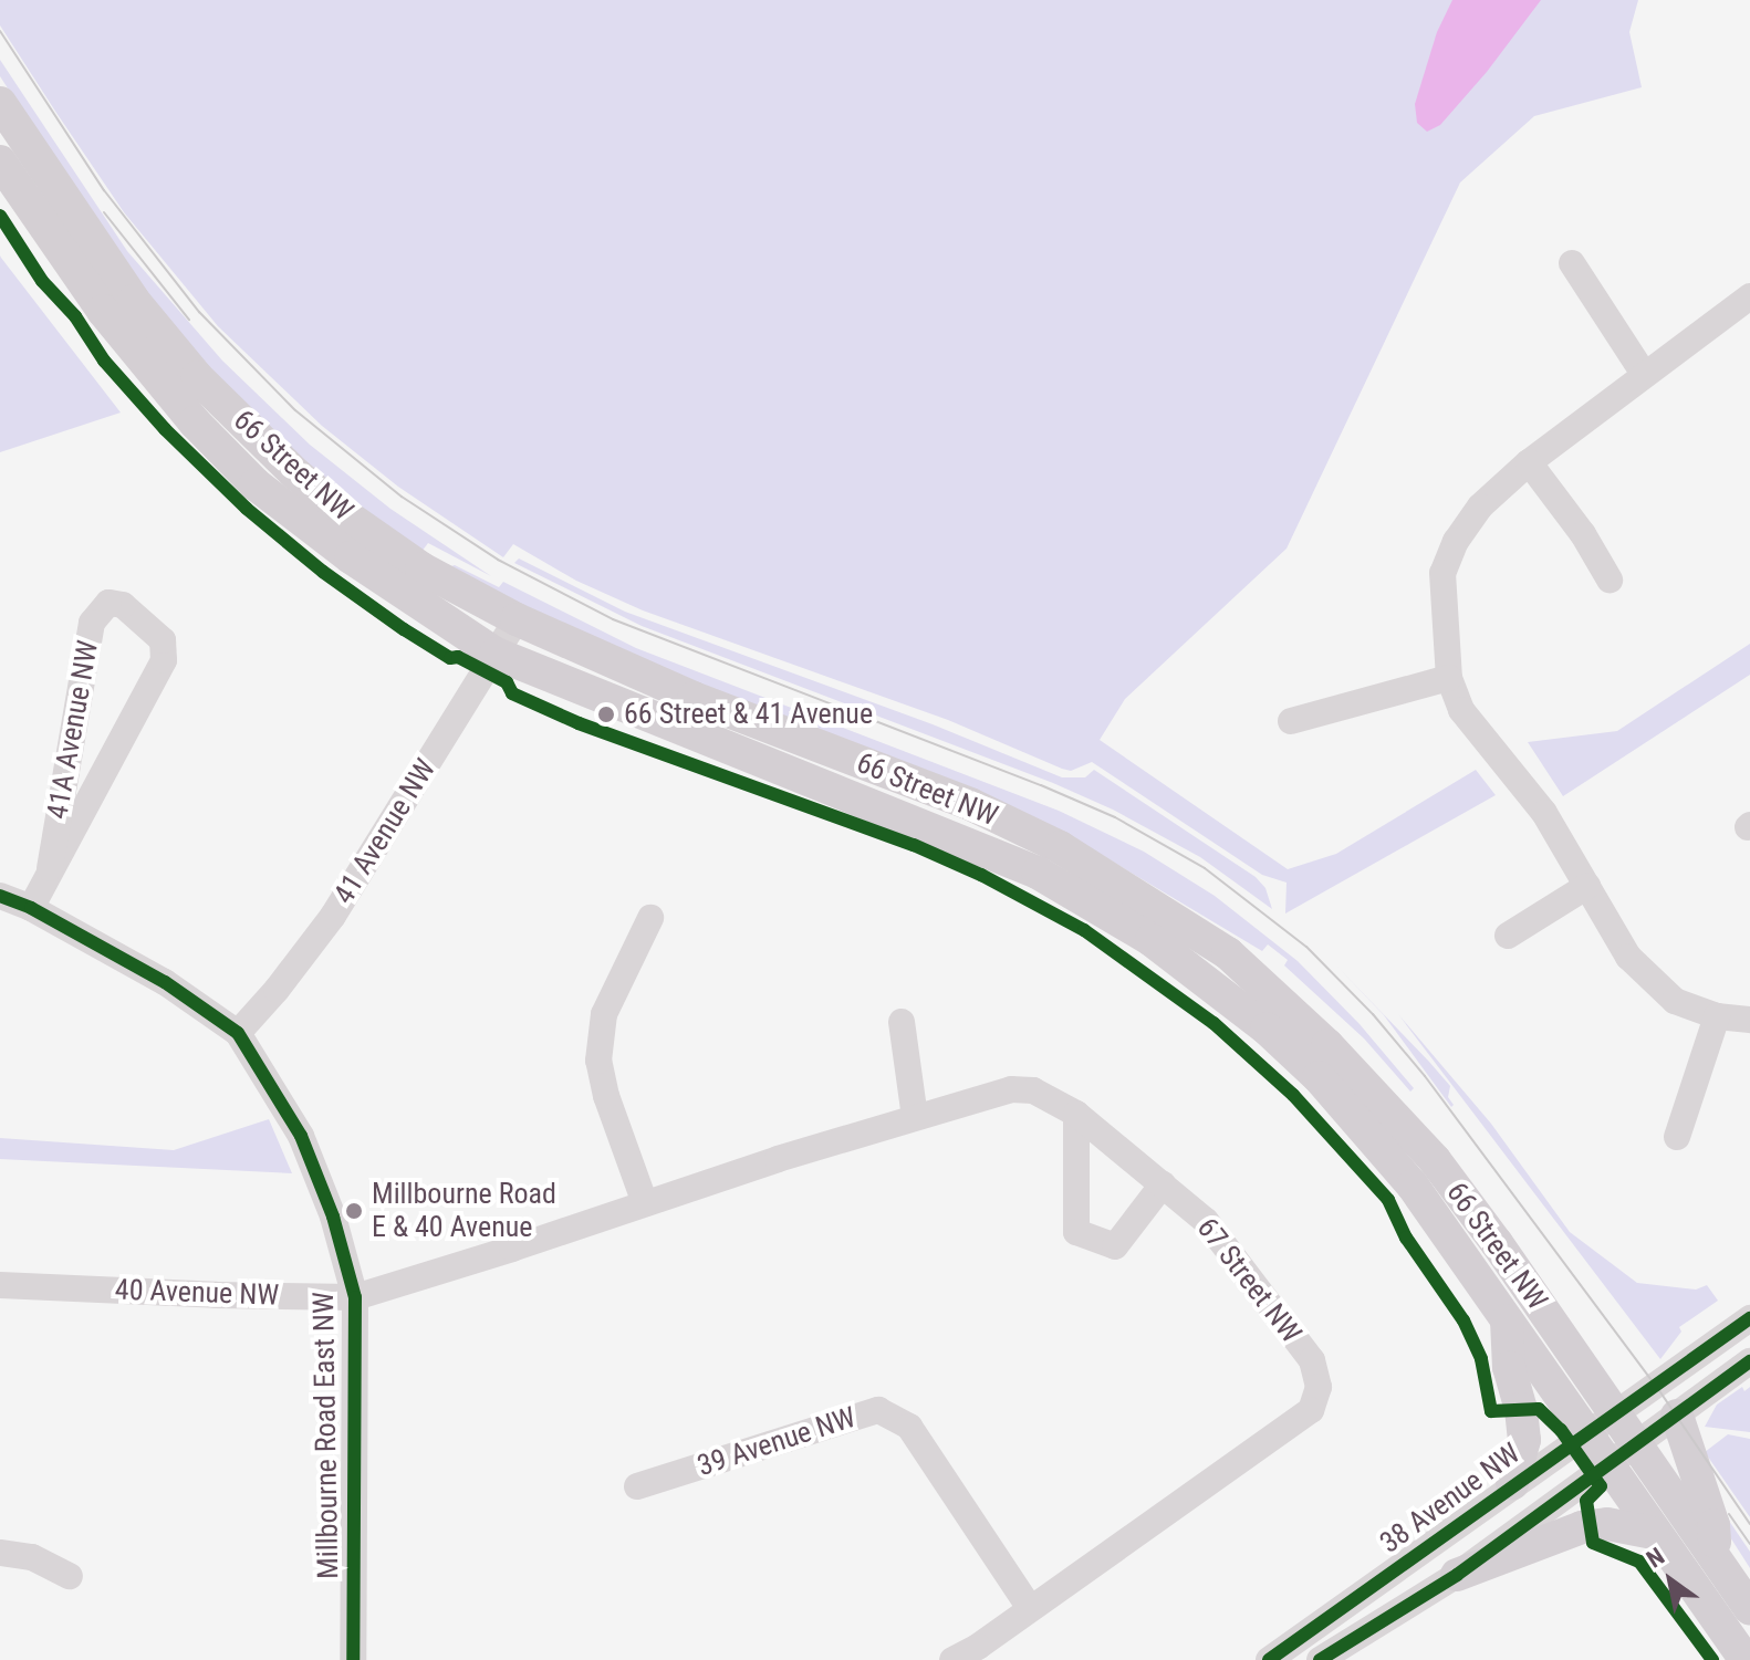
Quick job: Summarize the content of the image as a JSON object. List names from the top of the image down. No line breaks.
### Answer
{"streets":{"main road":["66 Street NW"],"street":["41A Avenue NW","41 Avenue NW","67 Street NW","40 Avenue NW","Millbourne Road East NW","39 Avenue NW","38 Avenue NW"]},"crossings":[["66 Street NW","41 Avenue NW"],["66 Street NW","38 Avenue NW"],["41A Avenue NW","Millbourne Road East NW"],["41 Avenue NW","Millbourne Road East NW"],["67 Street NW","40 Avenue NW"],["67 Street NW","39 Avenue NW"],["40 Avenue NW","Millbourne Road East NW"]],"places":["66 Street & 41 Avenue","Millbourne Road E & 40 Avenue"],"north":"top left"}
